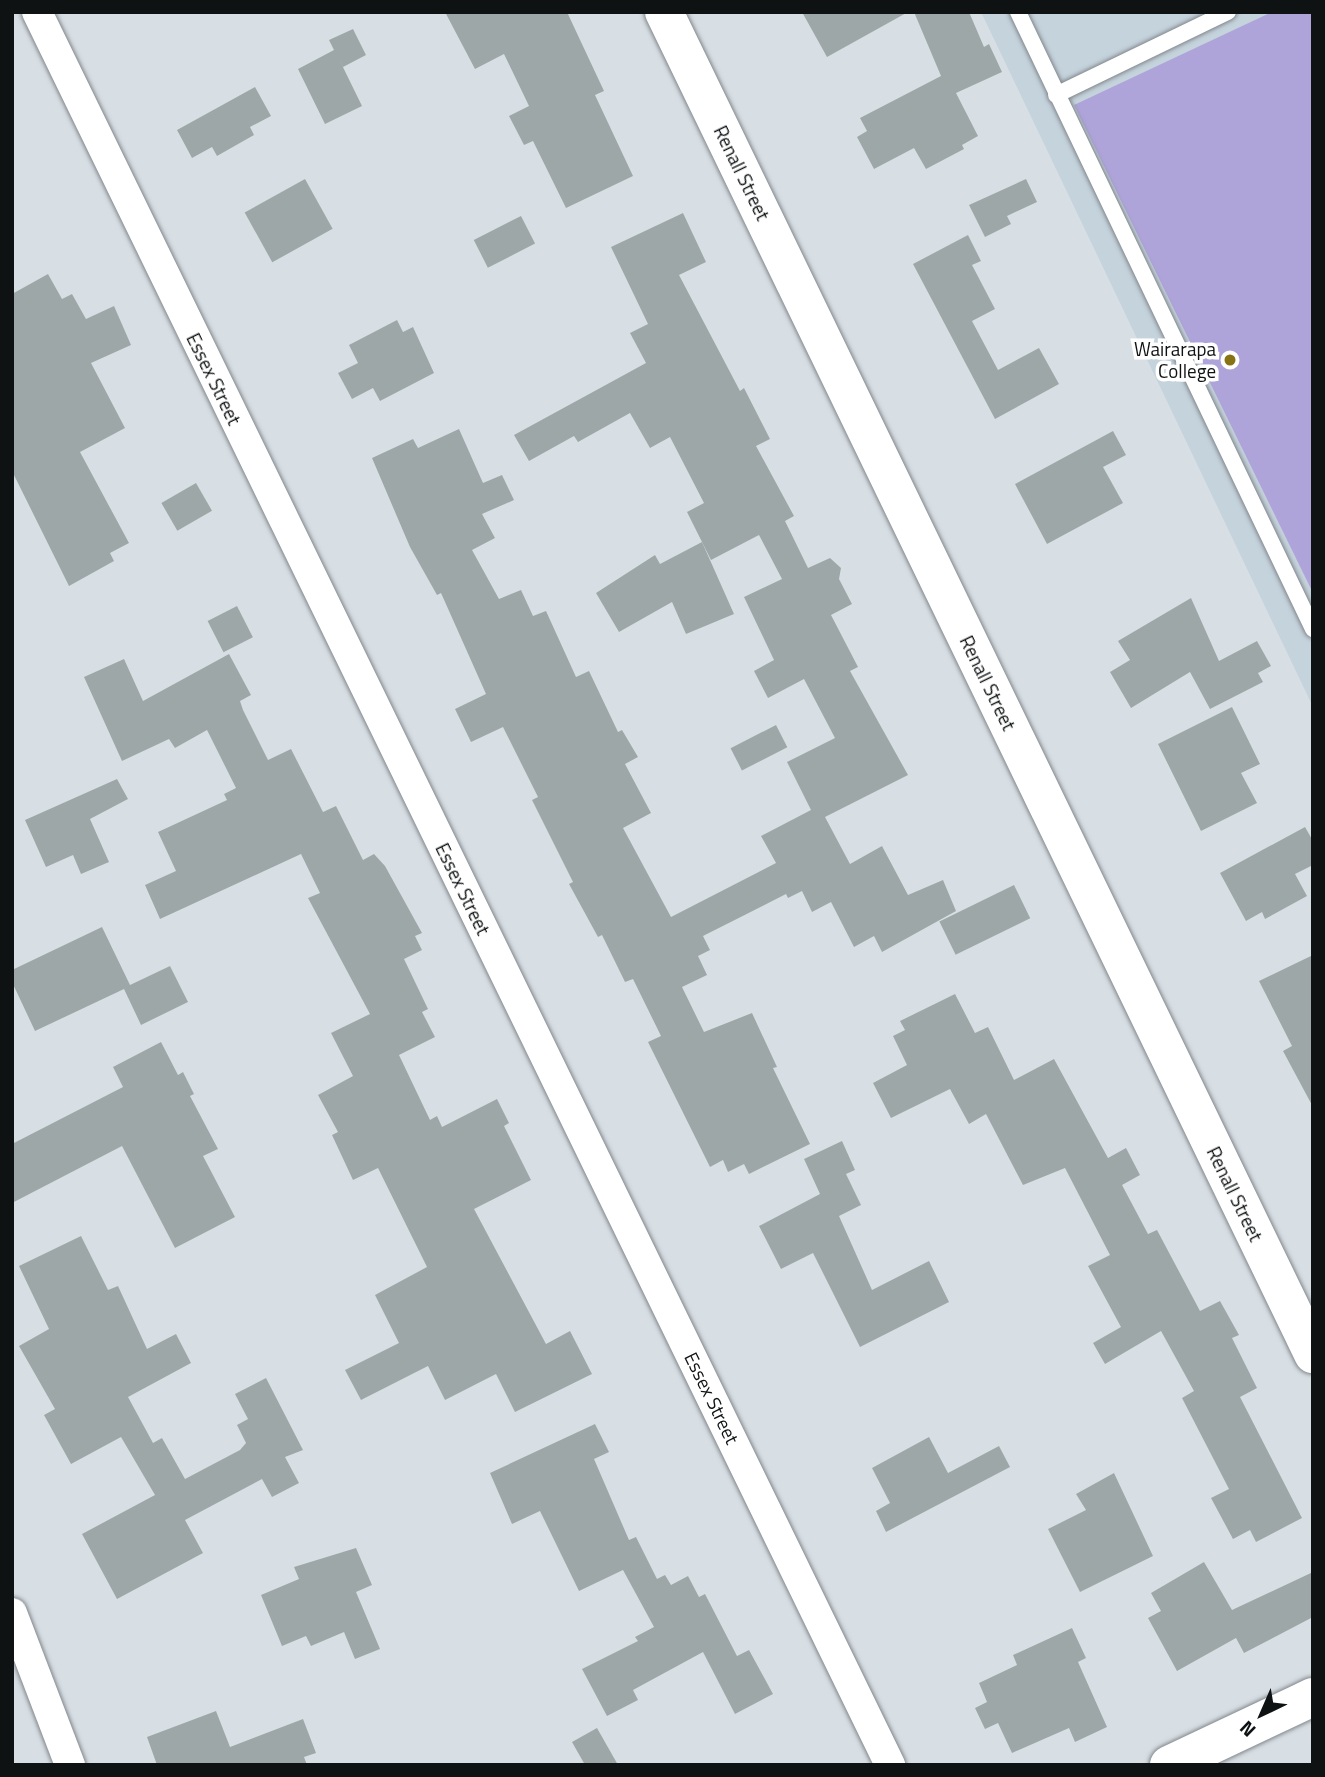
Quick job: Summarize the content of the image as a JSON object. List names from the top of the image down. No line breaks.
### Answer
{"streets":{"street":["Renall Street","Essex Street"]},"places":["Wairarapa College"],"north":"bottom left"}
